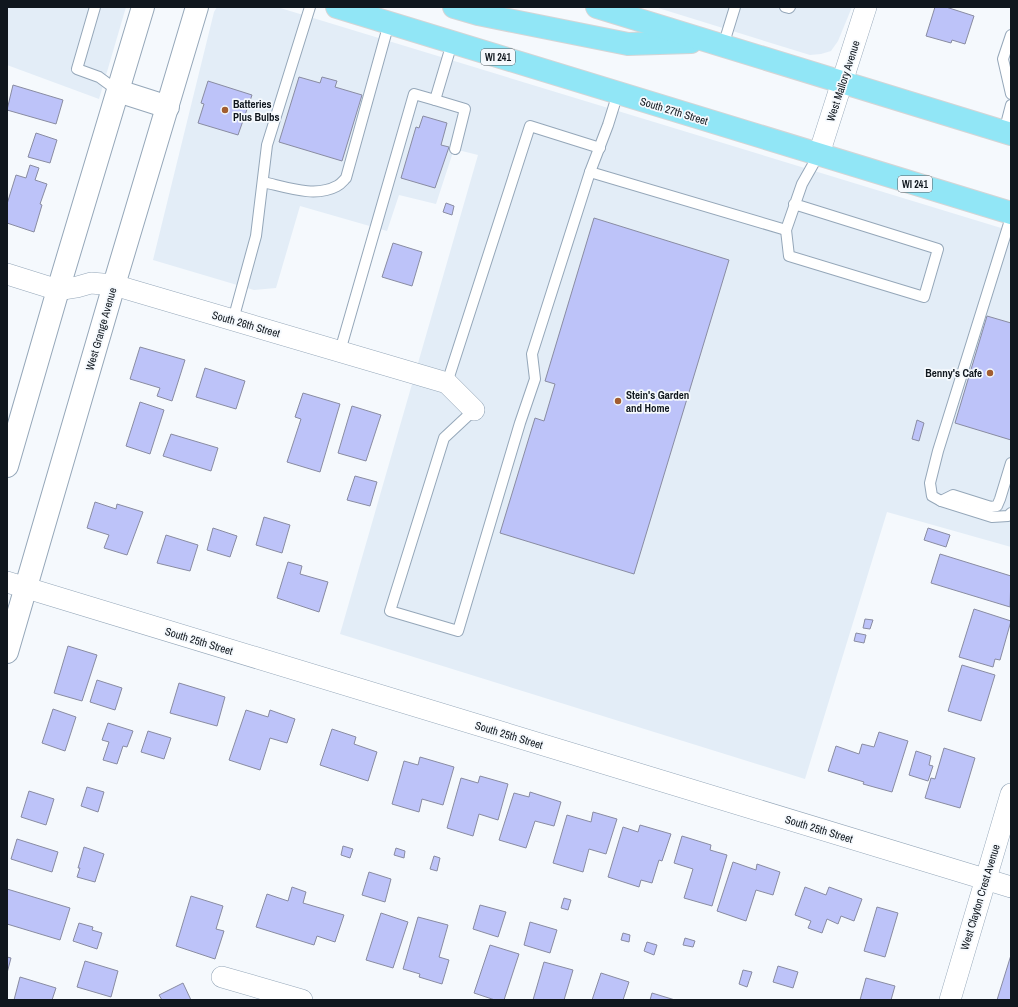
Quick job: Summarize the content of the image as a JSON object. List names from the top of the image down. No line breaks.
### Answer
{"streets":{"main road":["WI 241","South 27th Street"],"street":["West Mallory Avenue","South 26th Street","West Grange Avenue","South 25th Street","West Clayton Crest Avenue"]},"crossings":[["West Mallory Avenue","South 27th Street"],["South 26th Street","West Grange Avenue"],["West Grange Avenue","South 25th Street"],["South 25th Street","West Clayton Crest Avenue"]],"places":["Batteries Plus Bulbs","Benny's Cafe","Stein's Garden and Home"]}
